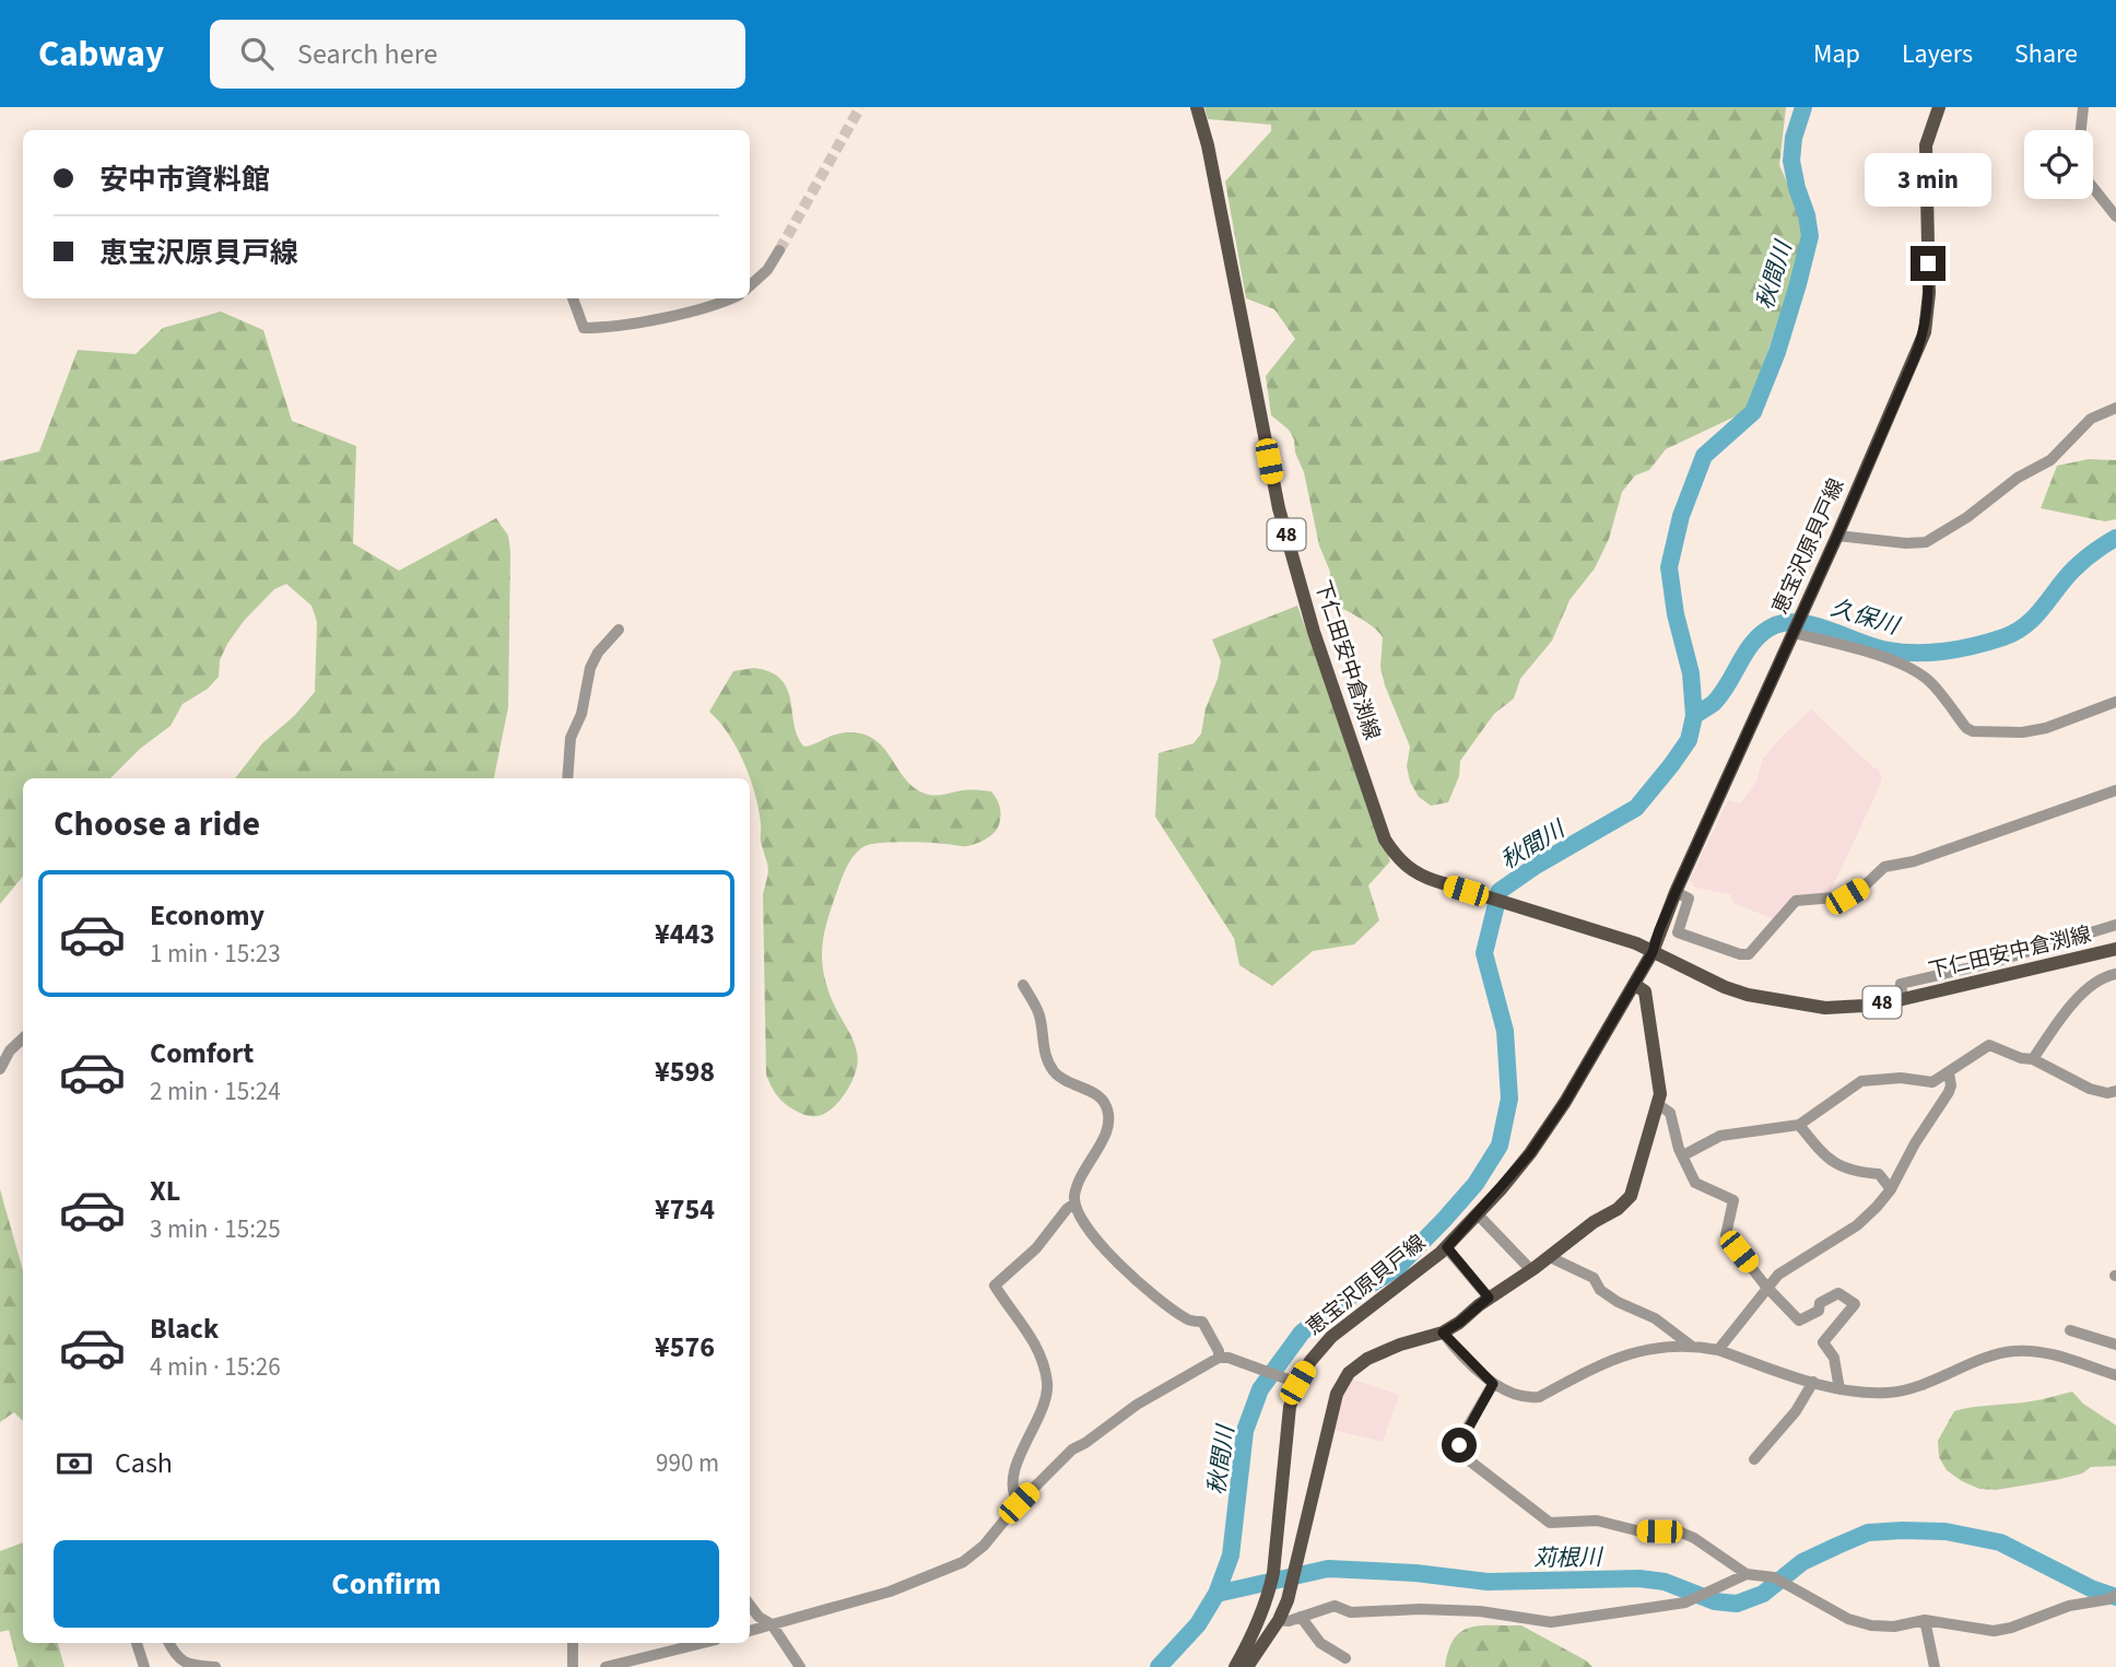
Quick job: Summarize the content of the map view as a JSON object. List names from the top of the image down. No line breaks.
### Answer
{"streets":{"main road":["48","恵宝沢原貝戸線","下仁田安中倉渕線"]},"crossings":[["恵宝沢原貝戸線","下仁田安中倉渕線"]],"water":["秋間川","久保川","苅根川"],"page":{"header":"Cabway","search":"Search here","nav":["Map","Layers","Share"],"banner":["安中市資料館","恵宝沢原貝戸線"],"bubble":"3 min","heading":"Choose a ride","list":[{"name":"Economy","note":"1 min · 15:23","value":"¥443"},{"name":"Comfort","note":"2 min · 15:24","value":"¥598"},{"name":"XL","note":"3 min · 15:25","value":"¥754"},{"name":"Black","note":"4 min · 15:26","value":"¥576"}],"pay":["Cash","990 m"],"buttons":"Confirm"}}
